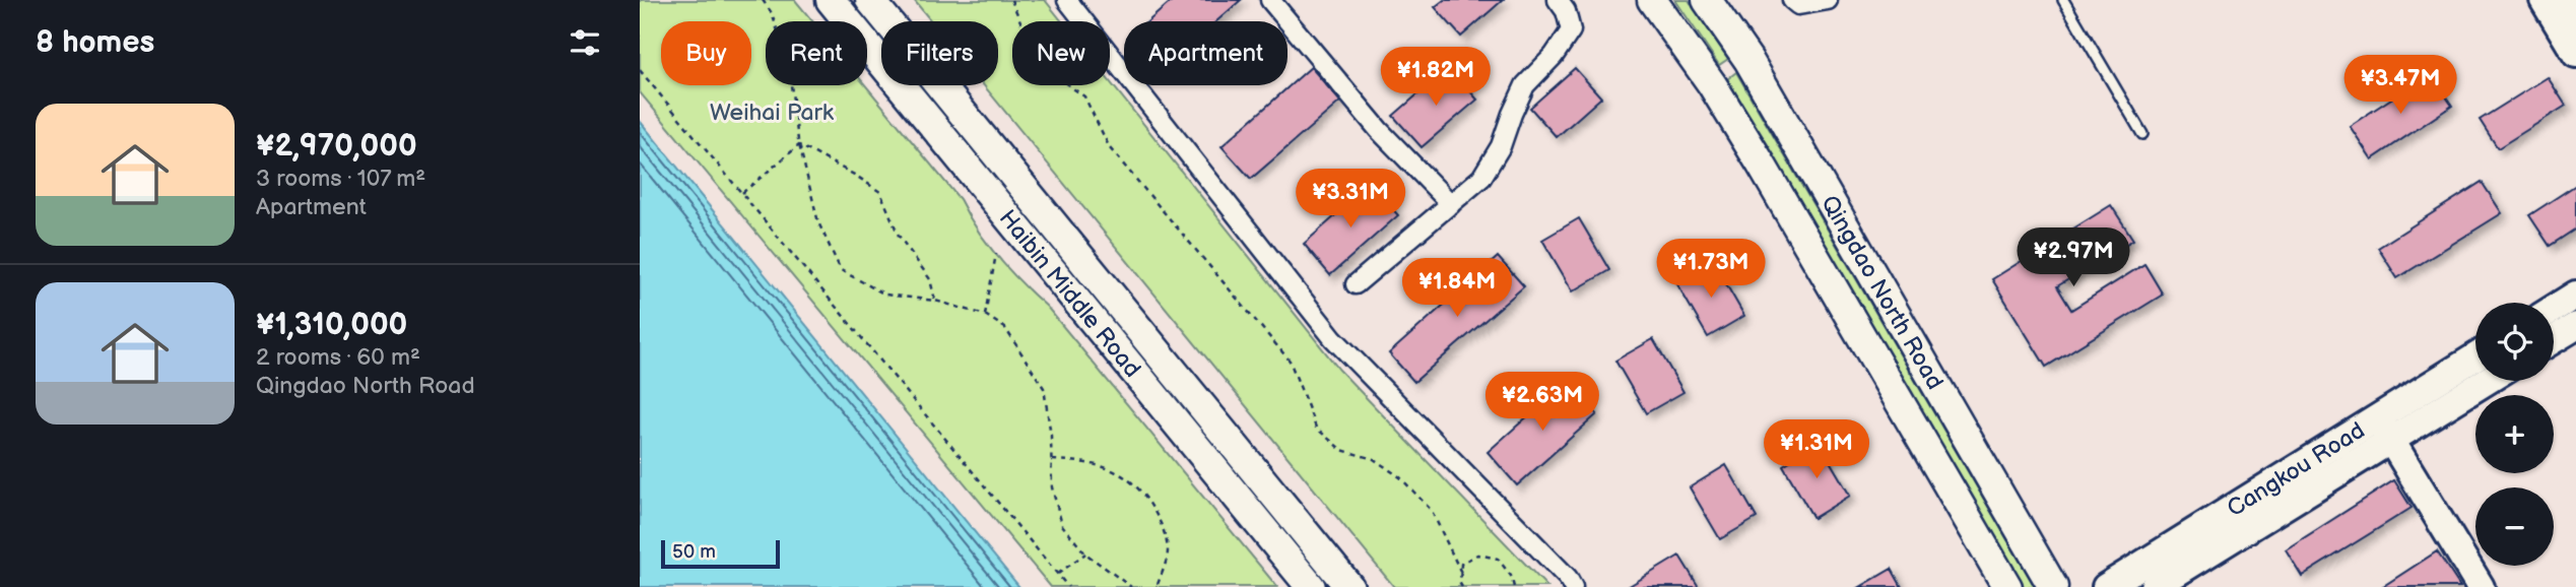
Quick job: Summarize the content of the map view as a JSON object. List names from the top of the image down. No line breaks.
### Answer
{"streets":{"main road":["Qingdao North Road","Haibin Middle Road","Cangkou Road"]},"parks":["Weihai Park"],"scale_bar":"50 m","page":{"heading":"8 homes","chip":["Buy","Rent","Filters","New","Apartment"],"price":["¥1.82M","¥3.47M","¥3.31M","¥2.97M","¥1.73M","¥1.84M","¥2.63M","¥1.31M"],"list":[{"name":"¥2,970,000","note":"3 rooms · 107 m² · Apartment"},{"name":"¥1,310,000","note":"2 rooms · 60 m² · Qingdao North Road"}],"map_buttons":["+","−"],"scale":"50 m"}}
